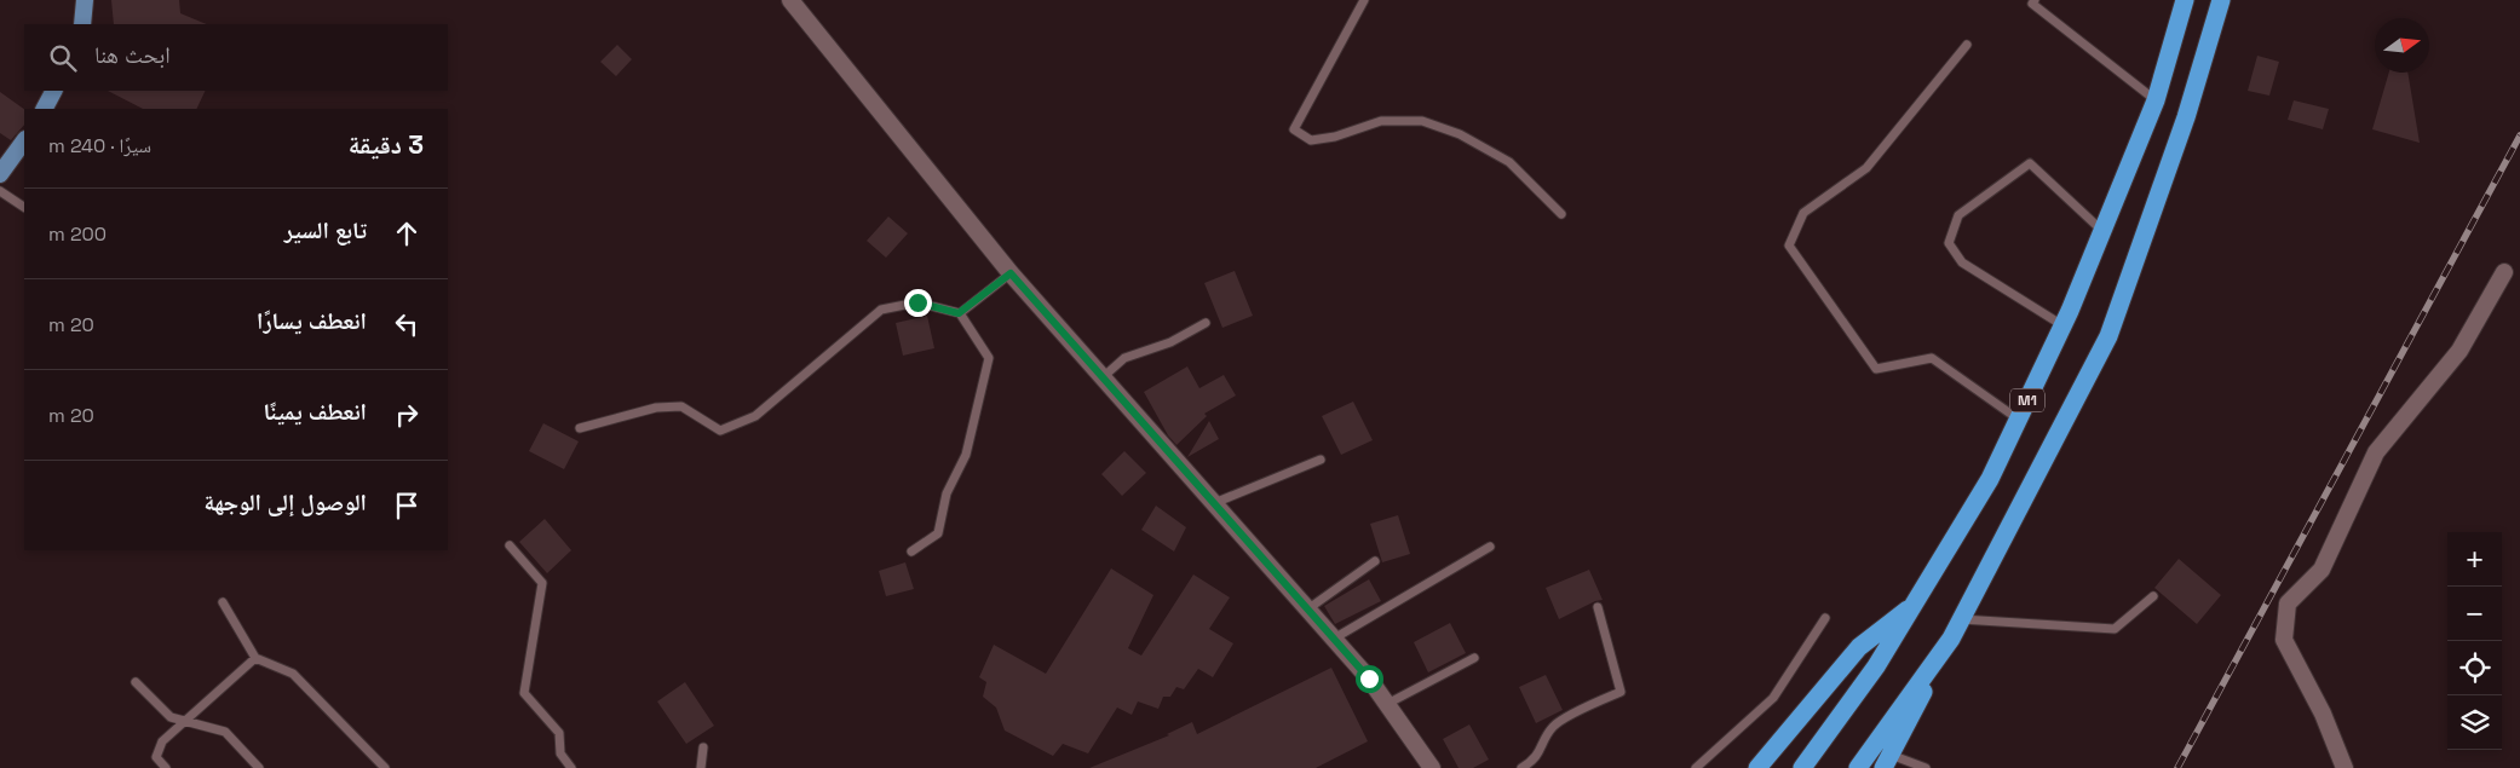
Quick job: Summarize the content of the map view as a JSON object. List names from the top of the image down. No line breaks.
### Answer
{"streets":{"highway":["M1"]},"north":"right","page":{"search":"ابحث هنا","heading":["3 دقيقة","سيرًا · 240 m"],"list":[["تابع السير","200 m"],["انعطف يسارًا","20 m"],["انعطف يمينًا","20 m"],"الوصول إلى الوجهة"],"map_buttons":["+","−"]}}
